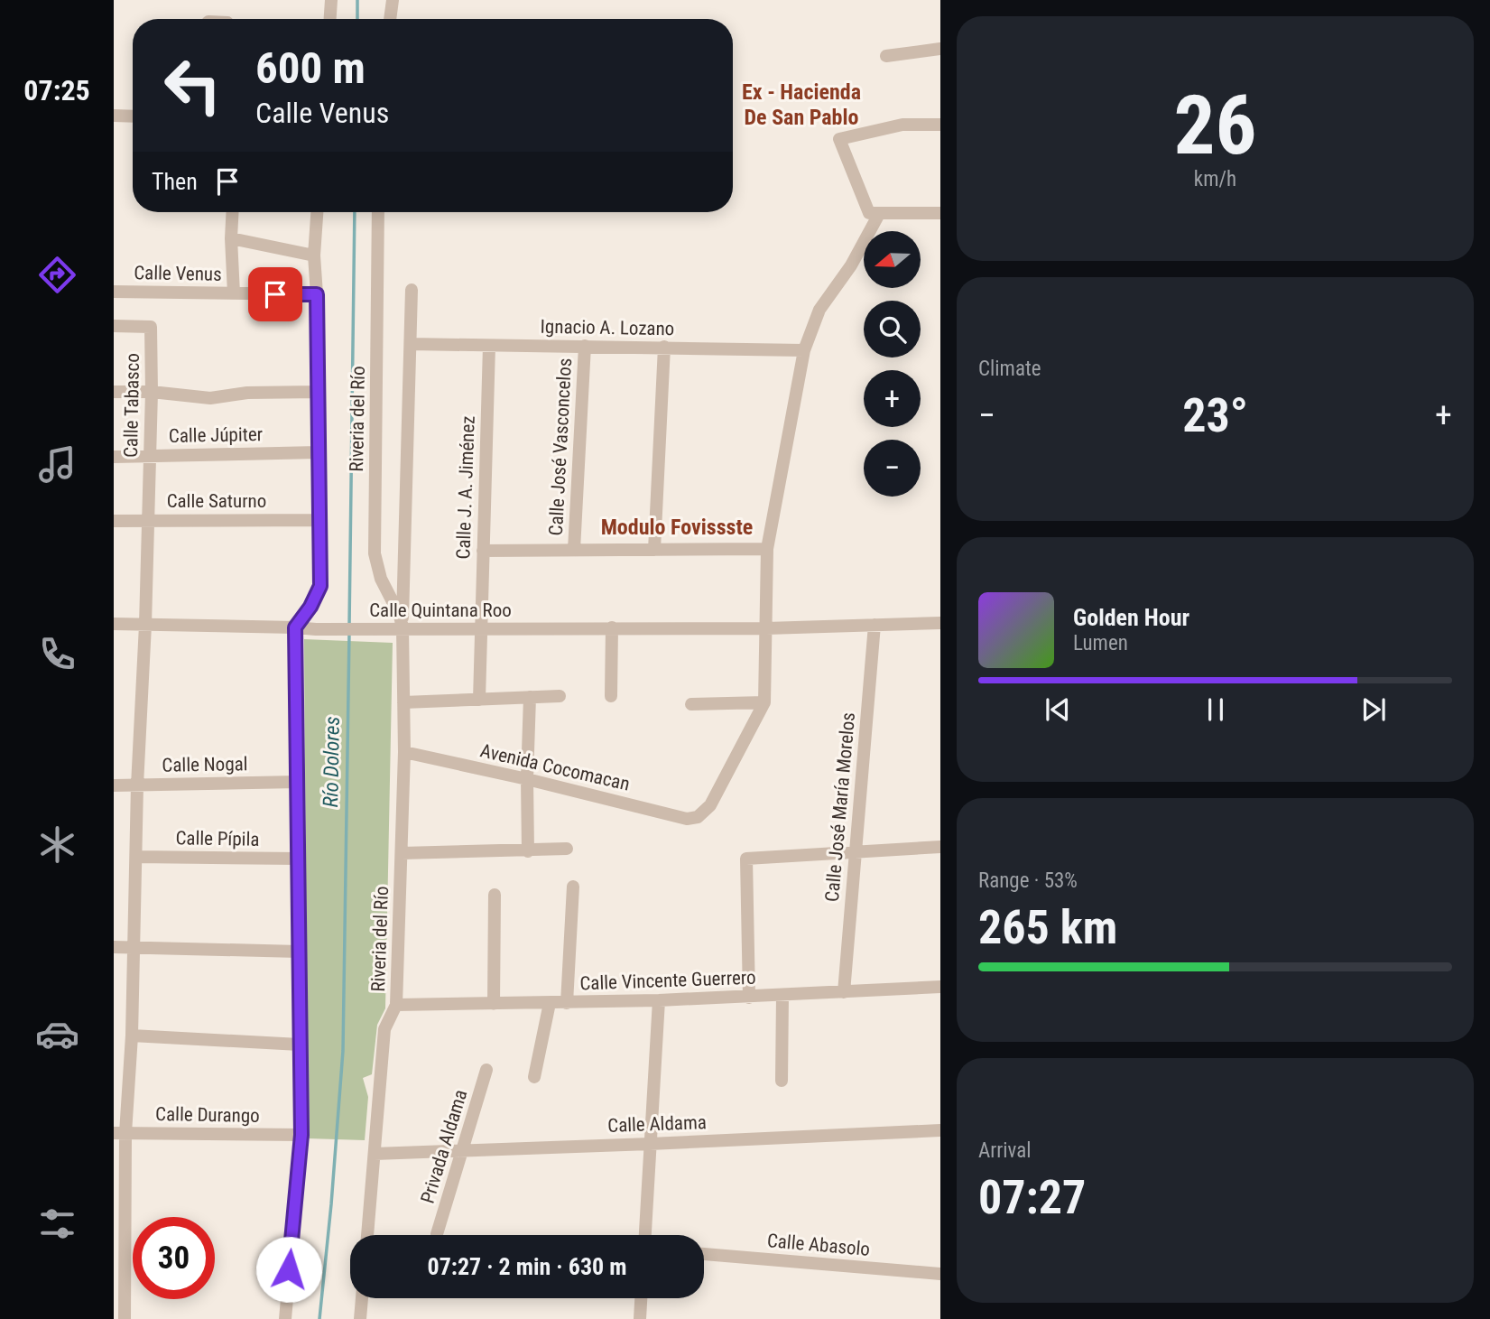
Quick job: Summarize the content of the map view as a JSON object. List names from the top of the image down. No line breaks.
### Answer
{"streets":{"street":["Calle Venus","Ignacio A. Lozano","Calle Tabasco","Riveria del Río","Calle Júpiter","Calle José Vasconcelos","Calle J. A. Jiménez","Calle Saturno","Calle Quintana Roo","Calle Nogal","Avenida Cocomacan","Calle José María Morelos","Calle Pípila","Calle Vincente Guerrero","Calle Durango","Calle Aldama","Privada Aldama","Calle Abasolo"]},"crossings":[["Calle Venus","Riveria del Río"],["Ignacio A. Lozano","Riveria del Río"],["Ignacio A. Lozano","Calle José Vasconcelos"],["Ignacio A. Lozano","Calle J. A. Jiménez"],["Calle Tabasco","Calle Júpiter"],["Calle Tabasco","Calle Saturno"],["Calle Tabasco","Calle Quintana Roo"],["Calle Tabasco","Calle Nogal"],["Calle Tabasco","Calle Pípila"],["Calle Tabasco","Calle Durango"],["Riveria del Río","Calle Júpiter"],["Riveria del Río","Calle Saturno"],["Riveria del Río","Calle Quintana Roo"],["Riveria del Río","Avenida Cocomacan"],["Riveria del Río","Calle Vincente Guerrero"],["Riveria del Río","Calle Aldama"],["Calle J. A. Jiménez","Calle Quintana Roo"],["Calle Quintana Roo","Calle José María Morelos"],["Calle José María Morelos","Calle Vincente Guerrero"],["Calle Aldama","Privada Aldama"]],"districts":["Ex - Hacienda De San Pablo","Modulo Fovissste"],"water":["Río Dolores"],"north":"left","page":{"tabs":"07:25","tile":[["26","km/h"],"Climate",["Range · 53%","265 km"],["Arrival","07:27"]],"turn":["600 m","Calle Venus"],"then":"Then","map_buttons":["+","−"],"heat":["−","23°","+"],"song":["Golden Hour","Lumen"],"limit":"30","trip":"07:27 · 2 min · 630 m"}}
